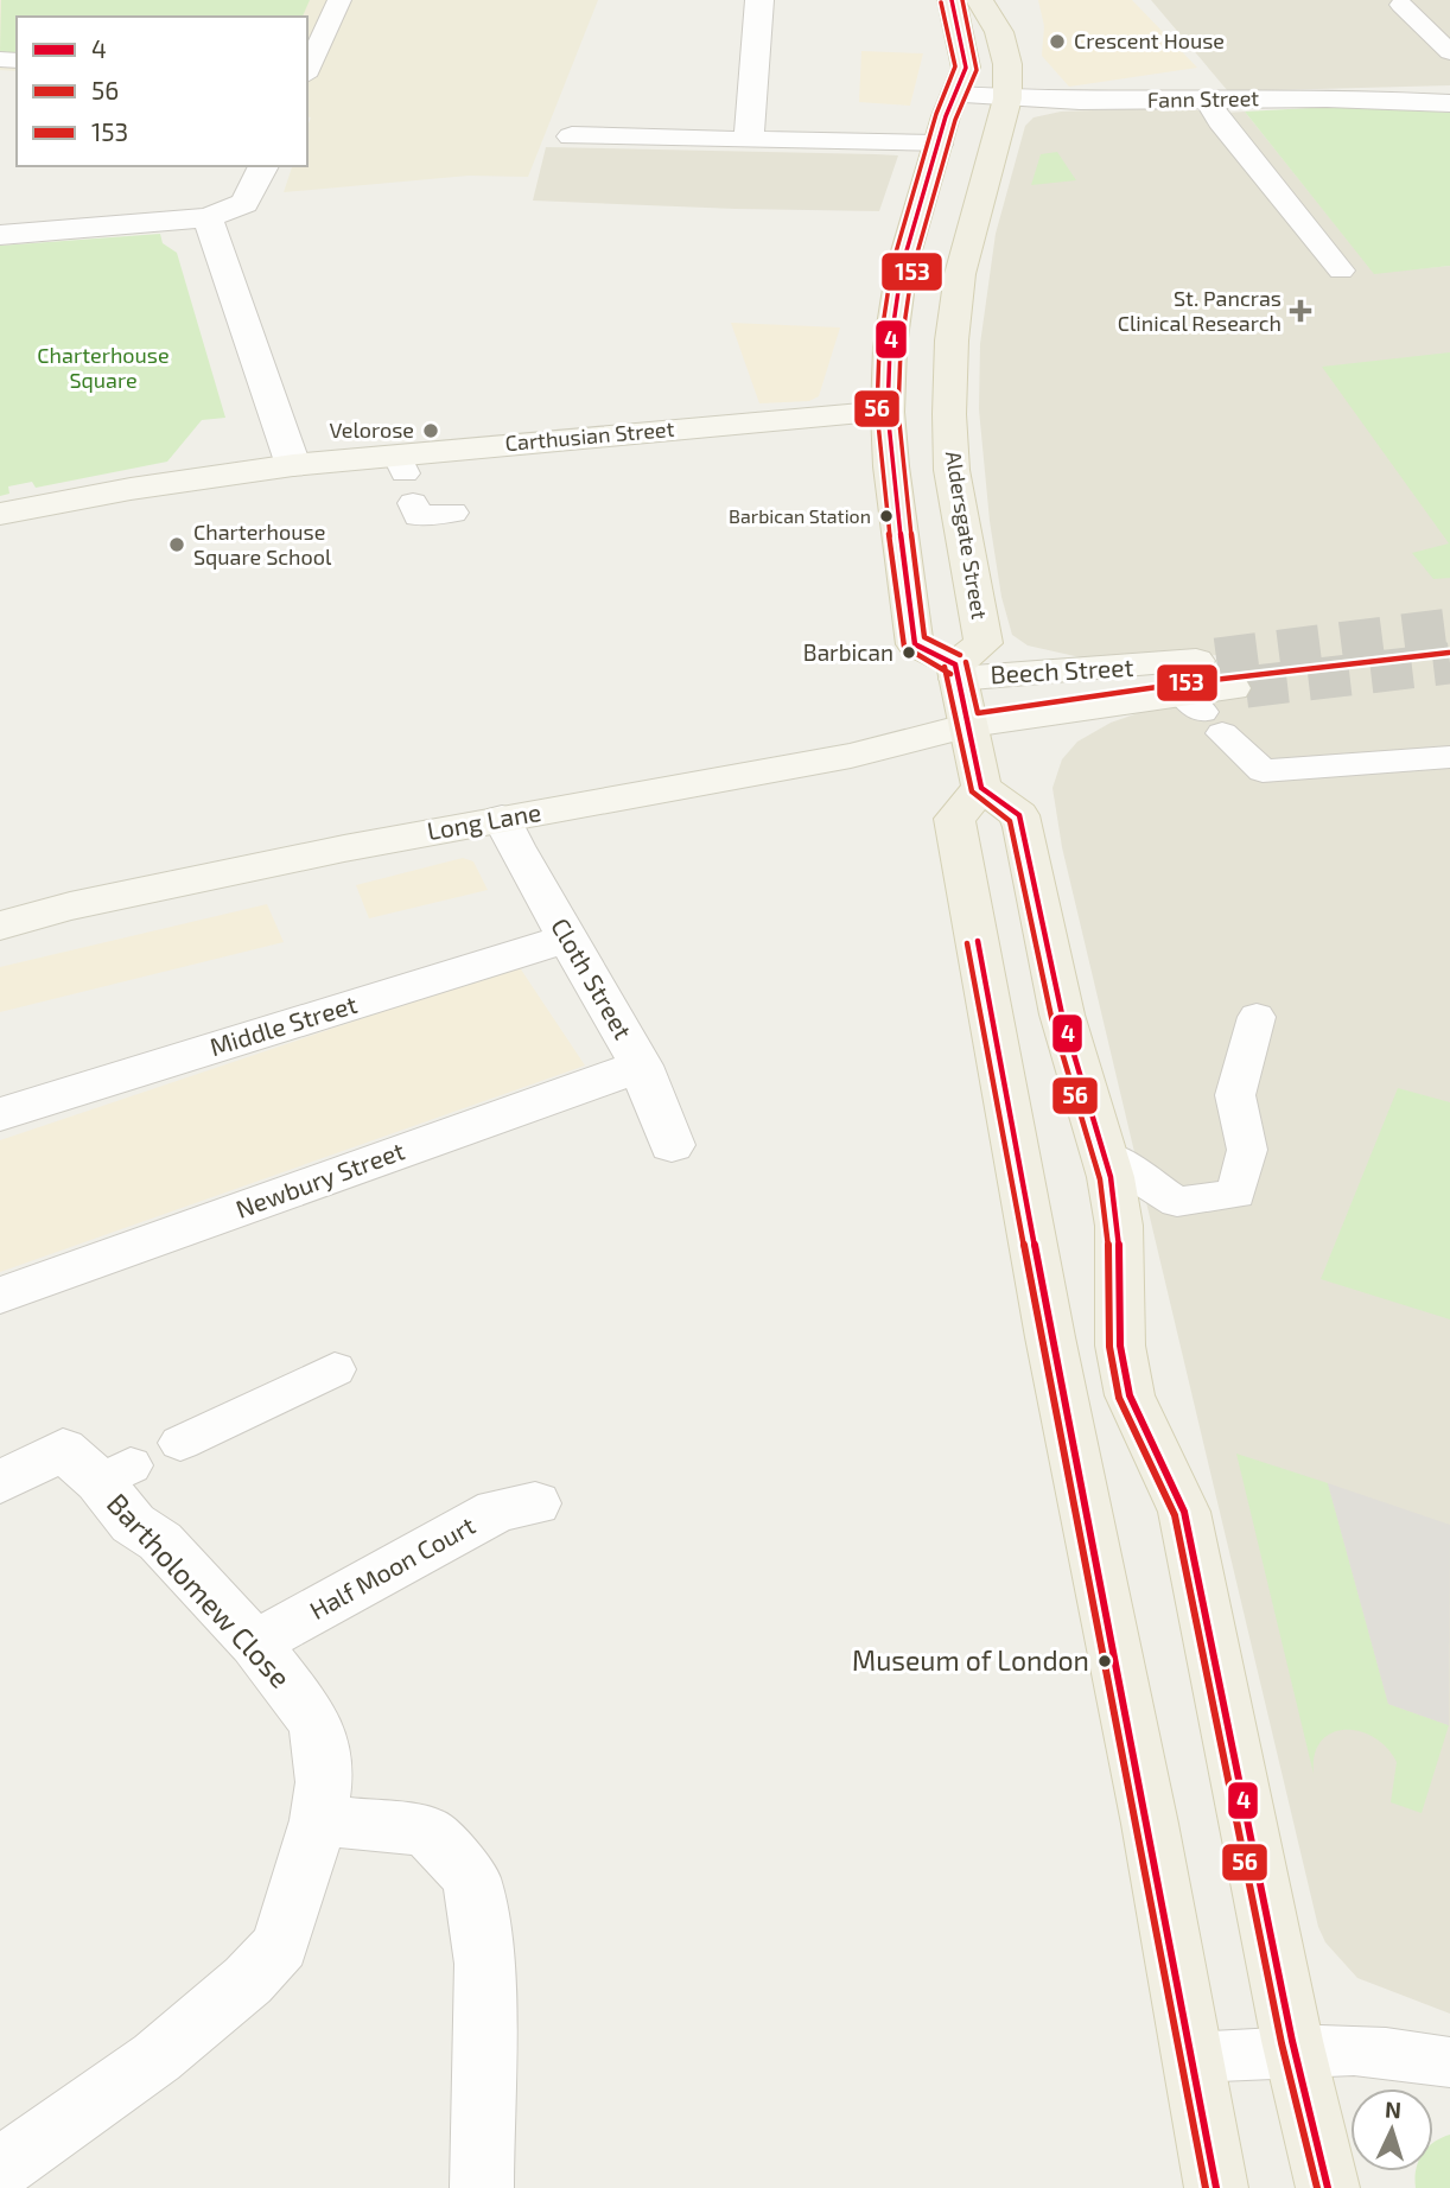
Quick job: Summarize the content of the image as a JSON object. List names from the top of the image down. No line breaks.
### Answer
{"streets":{"main road":["Aldersgate Street"],"street":["Fann Street","Carthusian Street","Beech Street","Long Lane","Cloth Street","Middle Street","Newbury Street","Half Moon Court","Bartholomew Close"]},"crossings":[["Fann Street","Aldersgate Street"],["Aldersgate Street","Beech Street"],["Beech Street","Long Lane"],["Long Lane","Cloth Street"],["Cloth Street","Middle Street"],["Cloth Street","Newbury Street"],["Half Moon Court","Bartholomew Close"]],"parks":["Charterhouse Square"],"places":{"other":["Crescent House","Velorose","Barbican Station","Charterhouse Square School","Barbican","Museum of London"],"health":["St. Pancras Clinical Research"]},"lines":["transit line 4","transit line 153","transit line 56"],"legend":["4","56","153"],"north":"top"}
